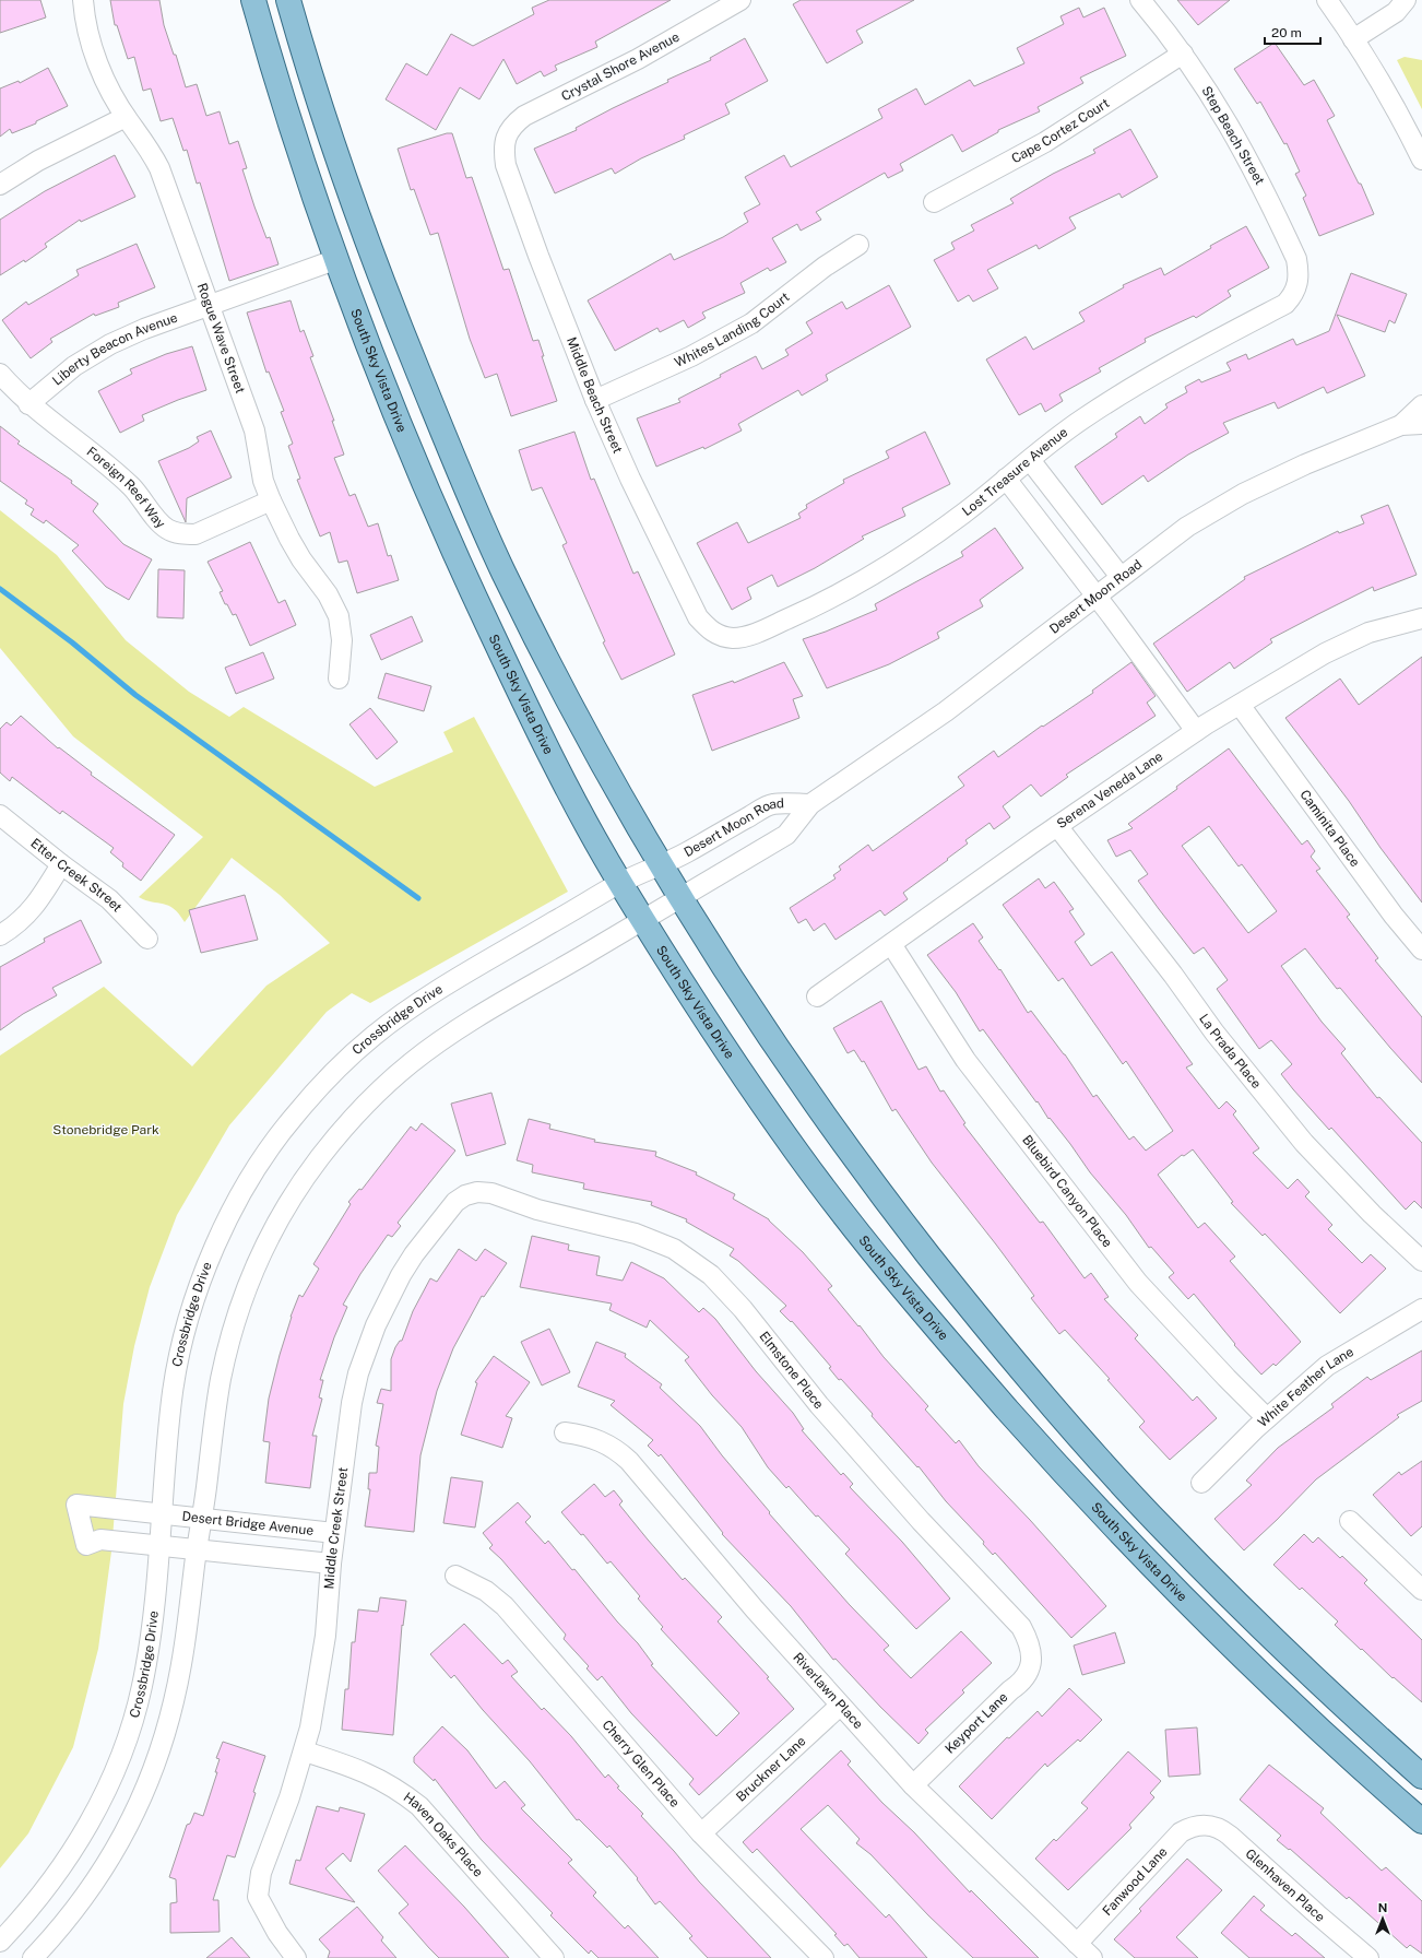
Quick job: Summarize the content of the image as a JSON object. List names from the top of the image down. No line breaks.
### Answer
{"streets":{"main road":["South Sky Vista Drive"],"street":["Crystal Shore Avenue","Cape Cortez Court","Step Beach Street","Whites Landing Court","Rogue Wave Street","Liberty Beacon Avenue","Middle Beach Street","Lost Treasure Avenue","Foreign Reef Way","Desert Moon Road","Serena Veneda Lane","Caminita Place","Etter Creek Street","Crossbridge Drive","La Prada Place","Bluebird Canyon Place","Elmstone Place","White Feather Lane","Desert Bridge Avenue","Middle Creek Street","Riverlawn Place","Keyport Lane","Cherry Glen Place","Bruckner Lane","Haven Oaks Place","Fanwood Lane","Glenhaven Place"]},"crossings":[["Crystal Shore Avenue","Middle Beach Street"],["Cape Cortez Court","Step Beach Street"],["Step Beach Street","Lost Treasure Avenue"],["Whites Landing Court","Middle Beach Street"],["Rogue Wave Street","Liberty Beacon Avenue"],["Rogue Wave Street","Foreign Reef Way"],["Liberty Beacon Avenue","South Sky Vista Drive"],["Liberty Beacon Avenue","Foreign Reef Way"],["South Sky Vista Drive","Crossbridge Drive"],["Middle Beach Street","Lost Treasure Avenue"],["Desert Moon Road","Crossbridge Drive"],["Serena Veneda Lane","Caminita Place"],["Serena Veneda Lane","La Prada Place"],["Serena Veneda Lane","Bluebird Canyon Place"],["Crossbridge Drive","Desert Bridge Avenue"],["Bluebird Canyon Place","White Feather Lane"],["Elmstone Place","Middle Creek Street"],["Elmstone Place","Keyport Lane"],["Desert Bridge Avenue","Middle Creek Street"],["Middle Creek Street","Haven Oaks Place"],["Riverlawn Place","Keyport Lane"],["Riverlawn Place","Bruckner Lane"],["Riverlawn Place","Fanwood Lane"],["Cherry Glen Place","Bruckner Lane"],["Fanwood Lane","Glenhaven Place"]],"parks":["Stonebridge Park"],"scale_bar":"20 m","north":"top"}
